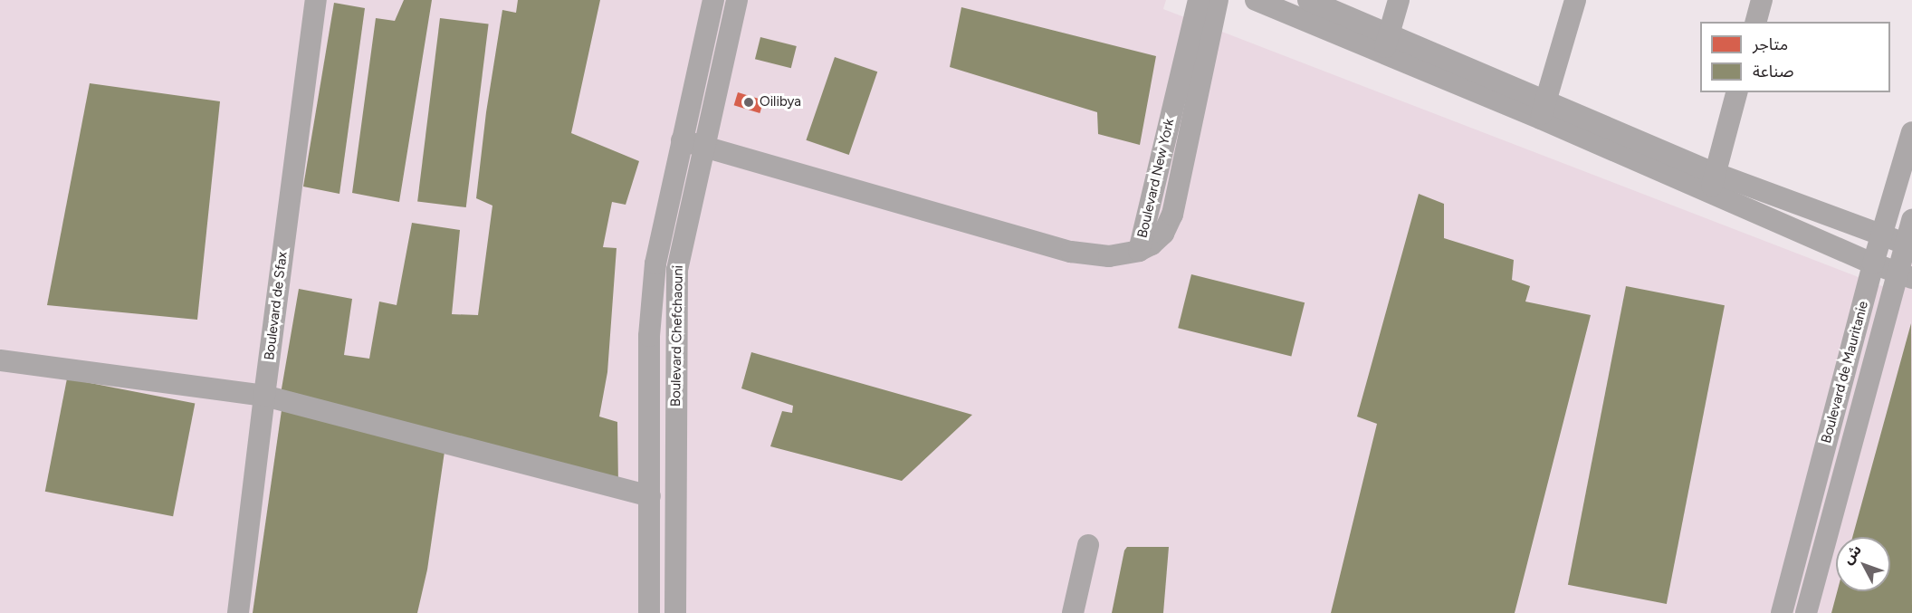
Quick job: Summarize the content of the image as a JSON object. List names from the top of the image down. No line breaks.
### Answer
{"streets":{"street":["Boulevard New York","Boulevard de Sfax","Boulevard Chefchaouni","Boulevard de Mauritanie"]},"places":["Oilibya"],"legend":["متاجر","صناعة"],"north":"top left"}
